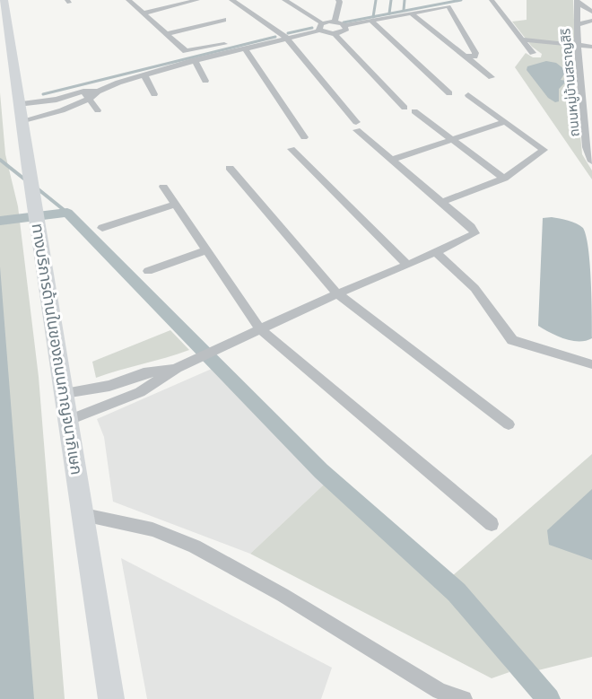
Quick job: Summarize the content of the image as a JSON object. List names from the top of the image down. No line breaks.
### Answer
{"streets":{"main road":["ทางบริการด้านในของถนนกาญจนาภิเษก"],"street":["ถนนหมู่บ้านสราญสิริ"]}}
